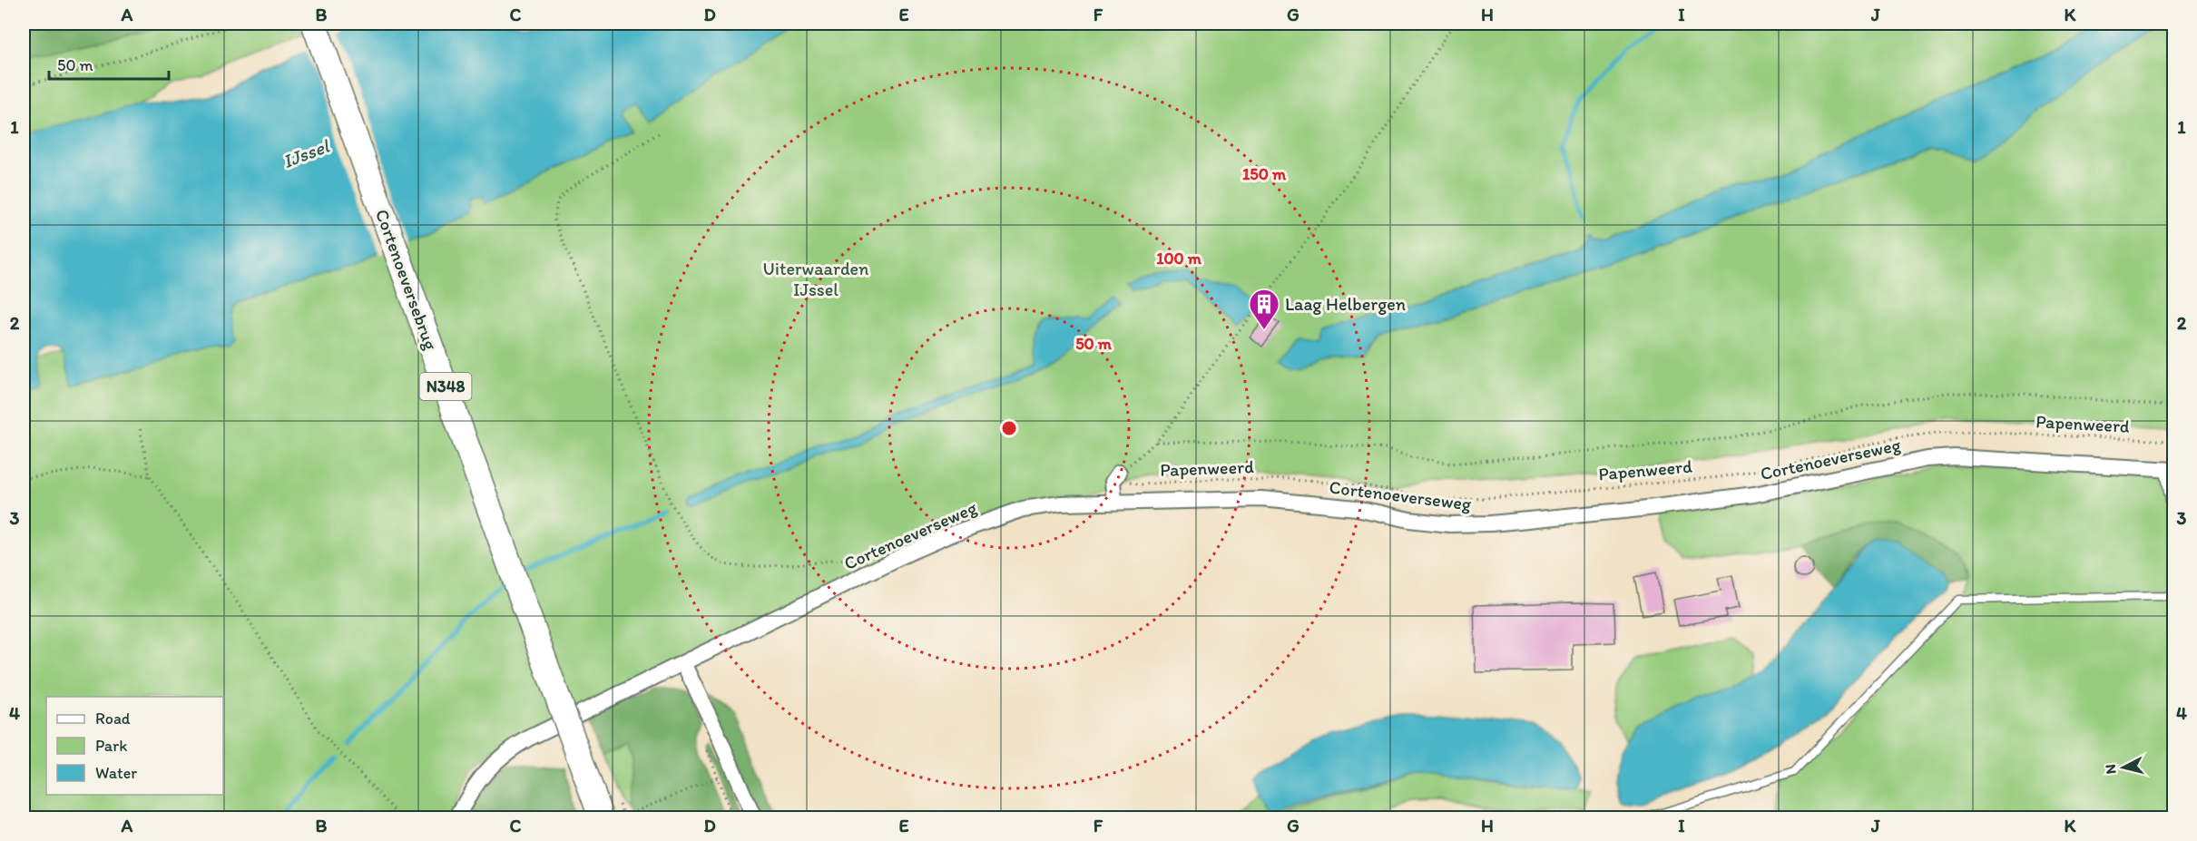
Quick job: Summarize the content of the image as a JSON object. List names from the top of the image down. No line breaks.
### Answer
{"streets":{"main road":["Cortenoeversebrug","N348"],"street":["Cortenoeverseweg"],"path":["Papenweerd"]},"water":["IJssel"],"parks":["Uiterwaarden IJssel"],"places":{"building":["Laag Helbergen"]},"legend":["Road","Park","Water"],"scale_bar":"50 m","north":"left","grid":{"columns":["A","B","C","D","E","F","G","H","I","J","K"],"rows":["1","2","3","4"]},"rings":["150 m","100 m","50 m"]}
